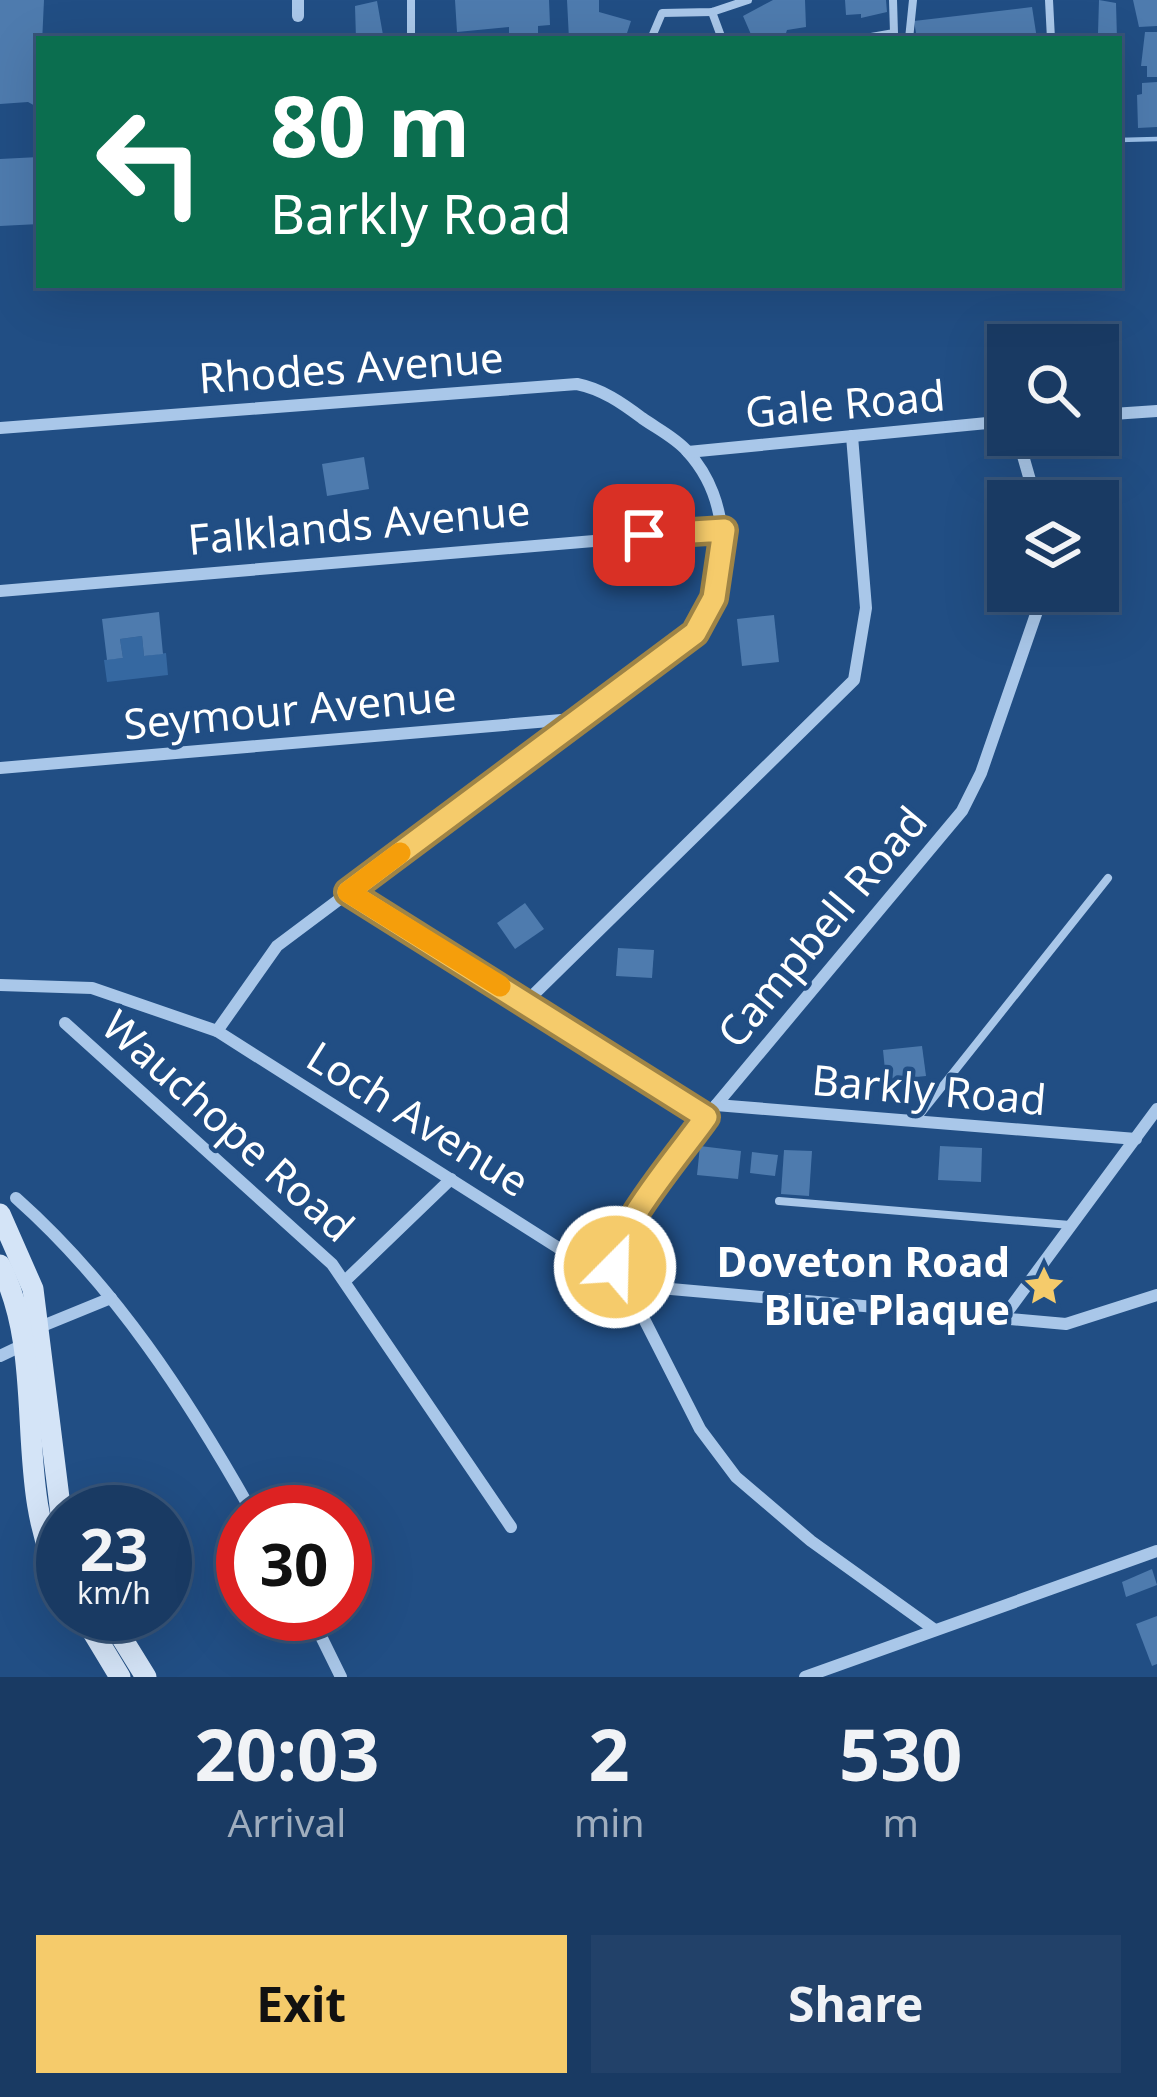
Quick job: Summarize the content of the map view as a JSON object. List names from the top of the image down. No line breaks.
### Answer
{"streets":{"street":["Rhodes Avenue","Gale Road","Falklands Avenue","Seymour Avenue","Campbell Road","Barkly Road","Loch Avenue","Wauchope Road"]},"crossings":[["Rhodes Avenue","Gale Road"],["Campbell Road","Barkly Road"],["Campbell Road","Loch Avenue"],["Loch Avenue","Wauchope Road"]],"places":{"place":["Doveton Road Blue Plaque"]},"page":{"turn":["80 m","Barkly Road"],"speed":"23 km/h","limit":"30","eta":["20:03","Arrival","2","min","530","m"],"buttons":["Exit","Share"]}}
